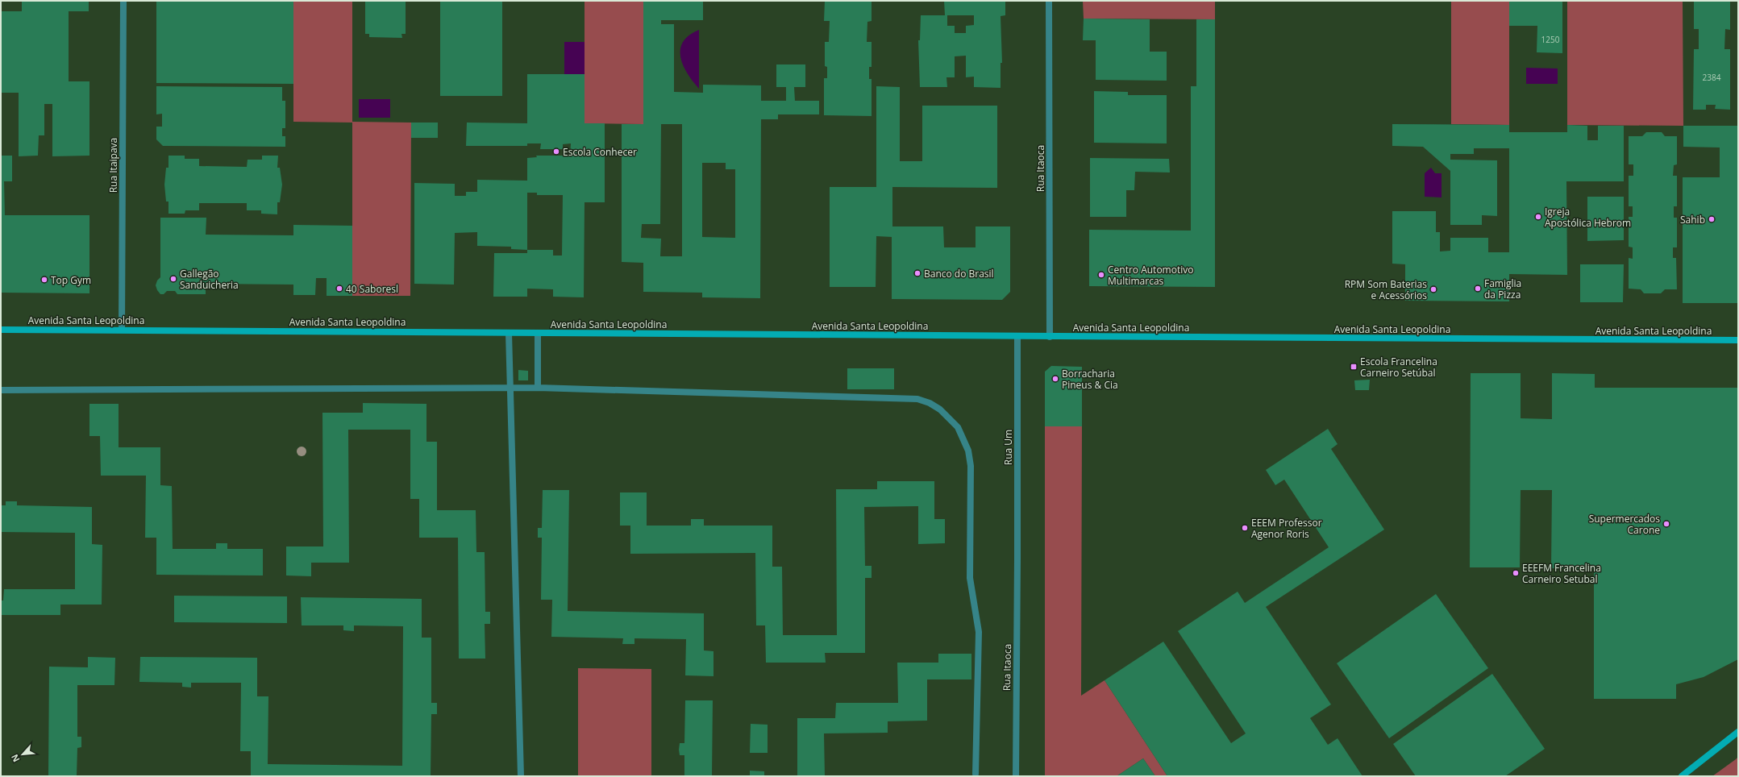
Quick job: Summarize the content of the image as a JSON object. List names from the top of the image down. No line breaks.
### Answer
{"streets":{"street":["Rua Itaipava","Rua Itaoca","Avenida Santa Leopoldina","Rua Um"]},"crossings":[["Rua Itaipava","Avenida Santa Leopoldina"],["Rua Itaoca","Avenida Santa Leopoldina"],["Rua Itaoca","Rua Um"],["Avenida Santa Leopoldina","Rua Um"]],"places":{"other":["Escola Conhecer","Igreja Apostólica Hebrom","Sahib","Banco do Brasil","Centro Automotivo Multimarcas","Gallegão Sanduicheria","Top Gym","40 Saboresl","Famiglia da Pizza","RPM Som Baterias e Acessórios","Borracharia Pineus & Cia","Supermercados Carone","EEEM Professor Agenor Roris","EEEFM Francelina Carneiro Setubal"],"transit":["Escola Francelina Carneiro Setúbal"]},"house_numbers":["1250","2384"],"north":"bottom left"}
